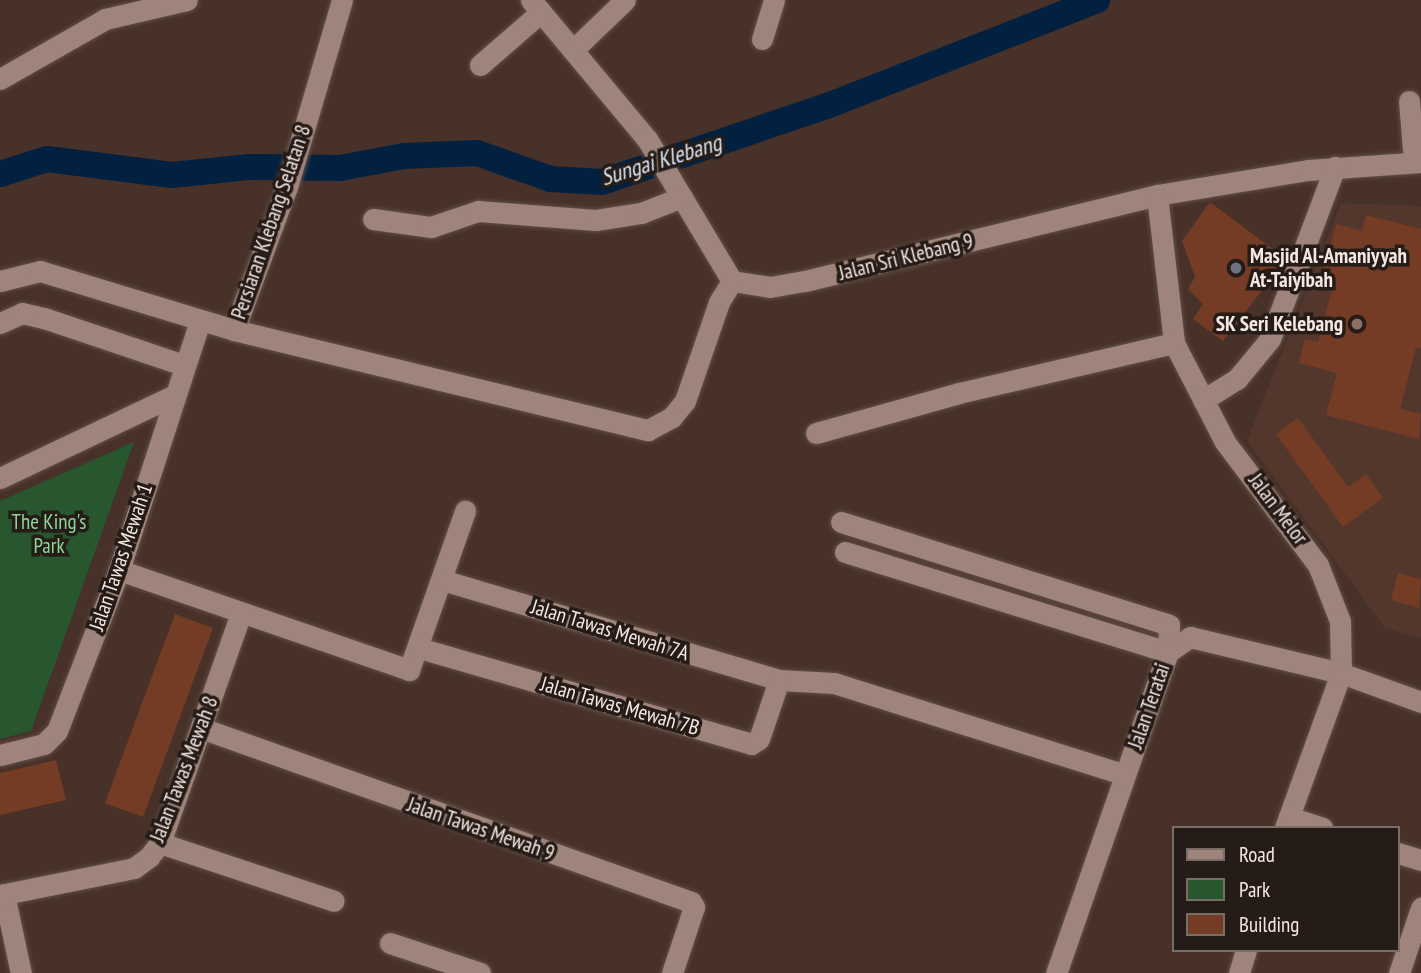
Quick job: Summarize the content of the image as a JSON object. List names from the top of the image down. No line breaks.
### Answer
{"streets":{"street":["Persiaran Klebang Selatan 8","Jalan Sri Klebang 9","Jalan Melor","Jalan Tawas Mewah 1","Jalan Tawas Mewah 7A","Jalan Tawas Mewah 7B","Jalan Teratai","Jalan Tawas Mewah 8","Jalan Tawas Mewah 9"]},"crossings":[["Persiaran Klebang Selatan 8","Jalan Tawas Mewah 1"],["Jalan Sri Klebang 9","Jalan Melor"],["Jalan Melor","Jalan Teratai"],["Jalan Tawas Mewah 7A","Jalan Tawas Mewah 7B"],["Jalan Tawas Mewah 7A","Jalan Teratai"],["Jalan Tawas Mewah 8","Jalan Tawas Mewah 9"]],"water":["Sungai Klebang"],"parks":["The King's Park"],"places":["Masjid Al-Amaniyyah At-Taiyibah","SK Seri Kelebang"],"legend":["Road","Park","Building"]}
